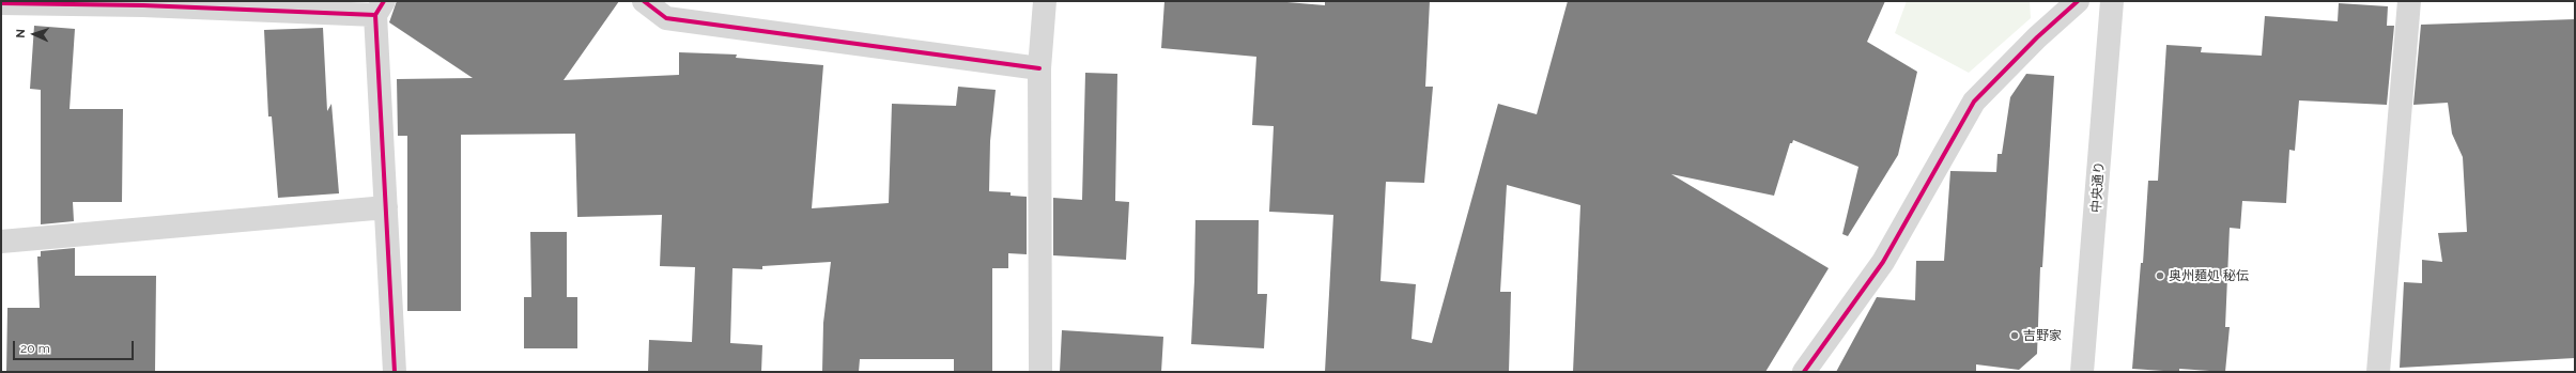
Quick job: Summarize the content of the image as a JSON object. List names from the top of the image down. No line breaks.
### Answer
{"streets":{"street":["中央通り"]},"places":["奥州麺処 秘伝","吉野家"],"scale_bar":"20 m","north":"left"}
